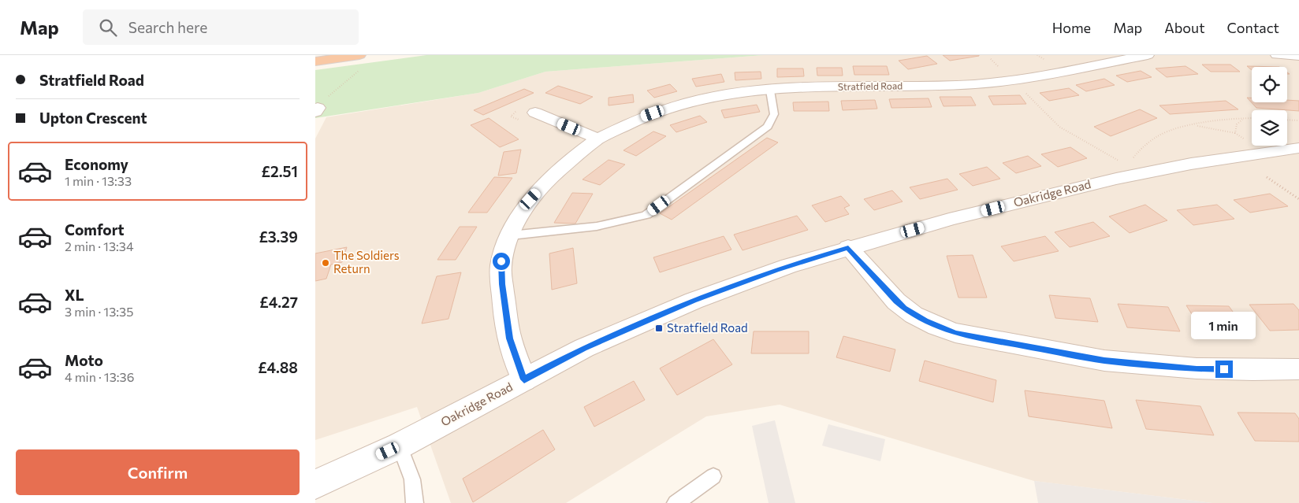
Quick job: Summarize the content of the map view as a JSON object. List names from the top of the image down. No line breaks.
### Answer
{"streets":{"street":["Stratfield Road","Oakridge Road"]},"crossings":[["Stratfield Road","Oakridge Road"]],"places":{"other":["The Soldiers Return"],"transit":["Stratfield Road"]},"page":{"header":"Map","search":"Search here","nav":["Home","Map","About","Contact"],"banner":["Stratfield Road","Upton Crescent"],"list":[{"name":"Economy","note":"1 min · 13:33","value":"£2.51"},{"name":"Comfort","note":"2 min · 13:34","value":"£3.39"},{"name":"XL","note":"3 min · 13:35","value":"£4.27"},{"name":"Moto","note":"4 min · 13:36","value":"£4.88"}],"bubble":"1 min","buttons":"Confirm"}}
